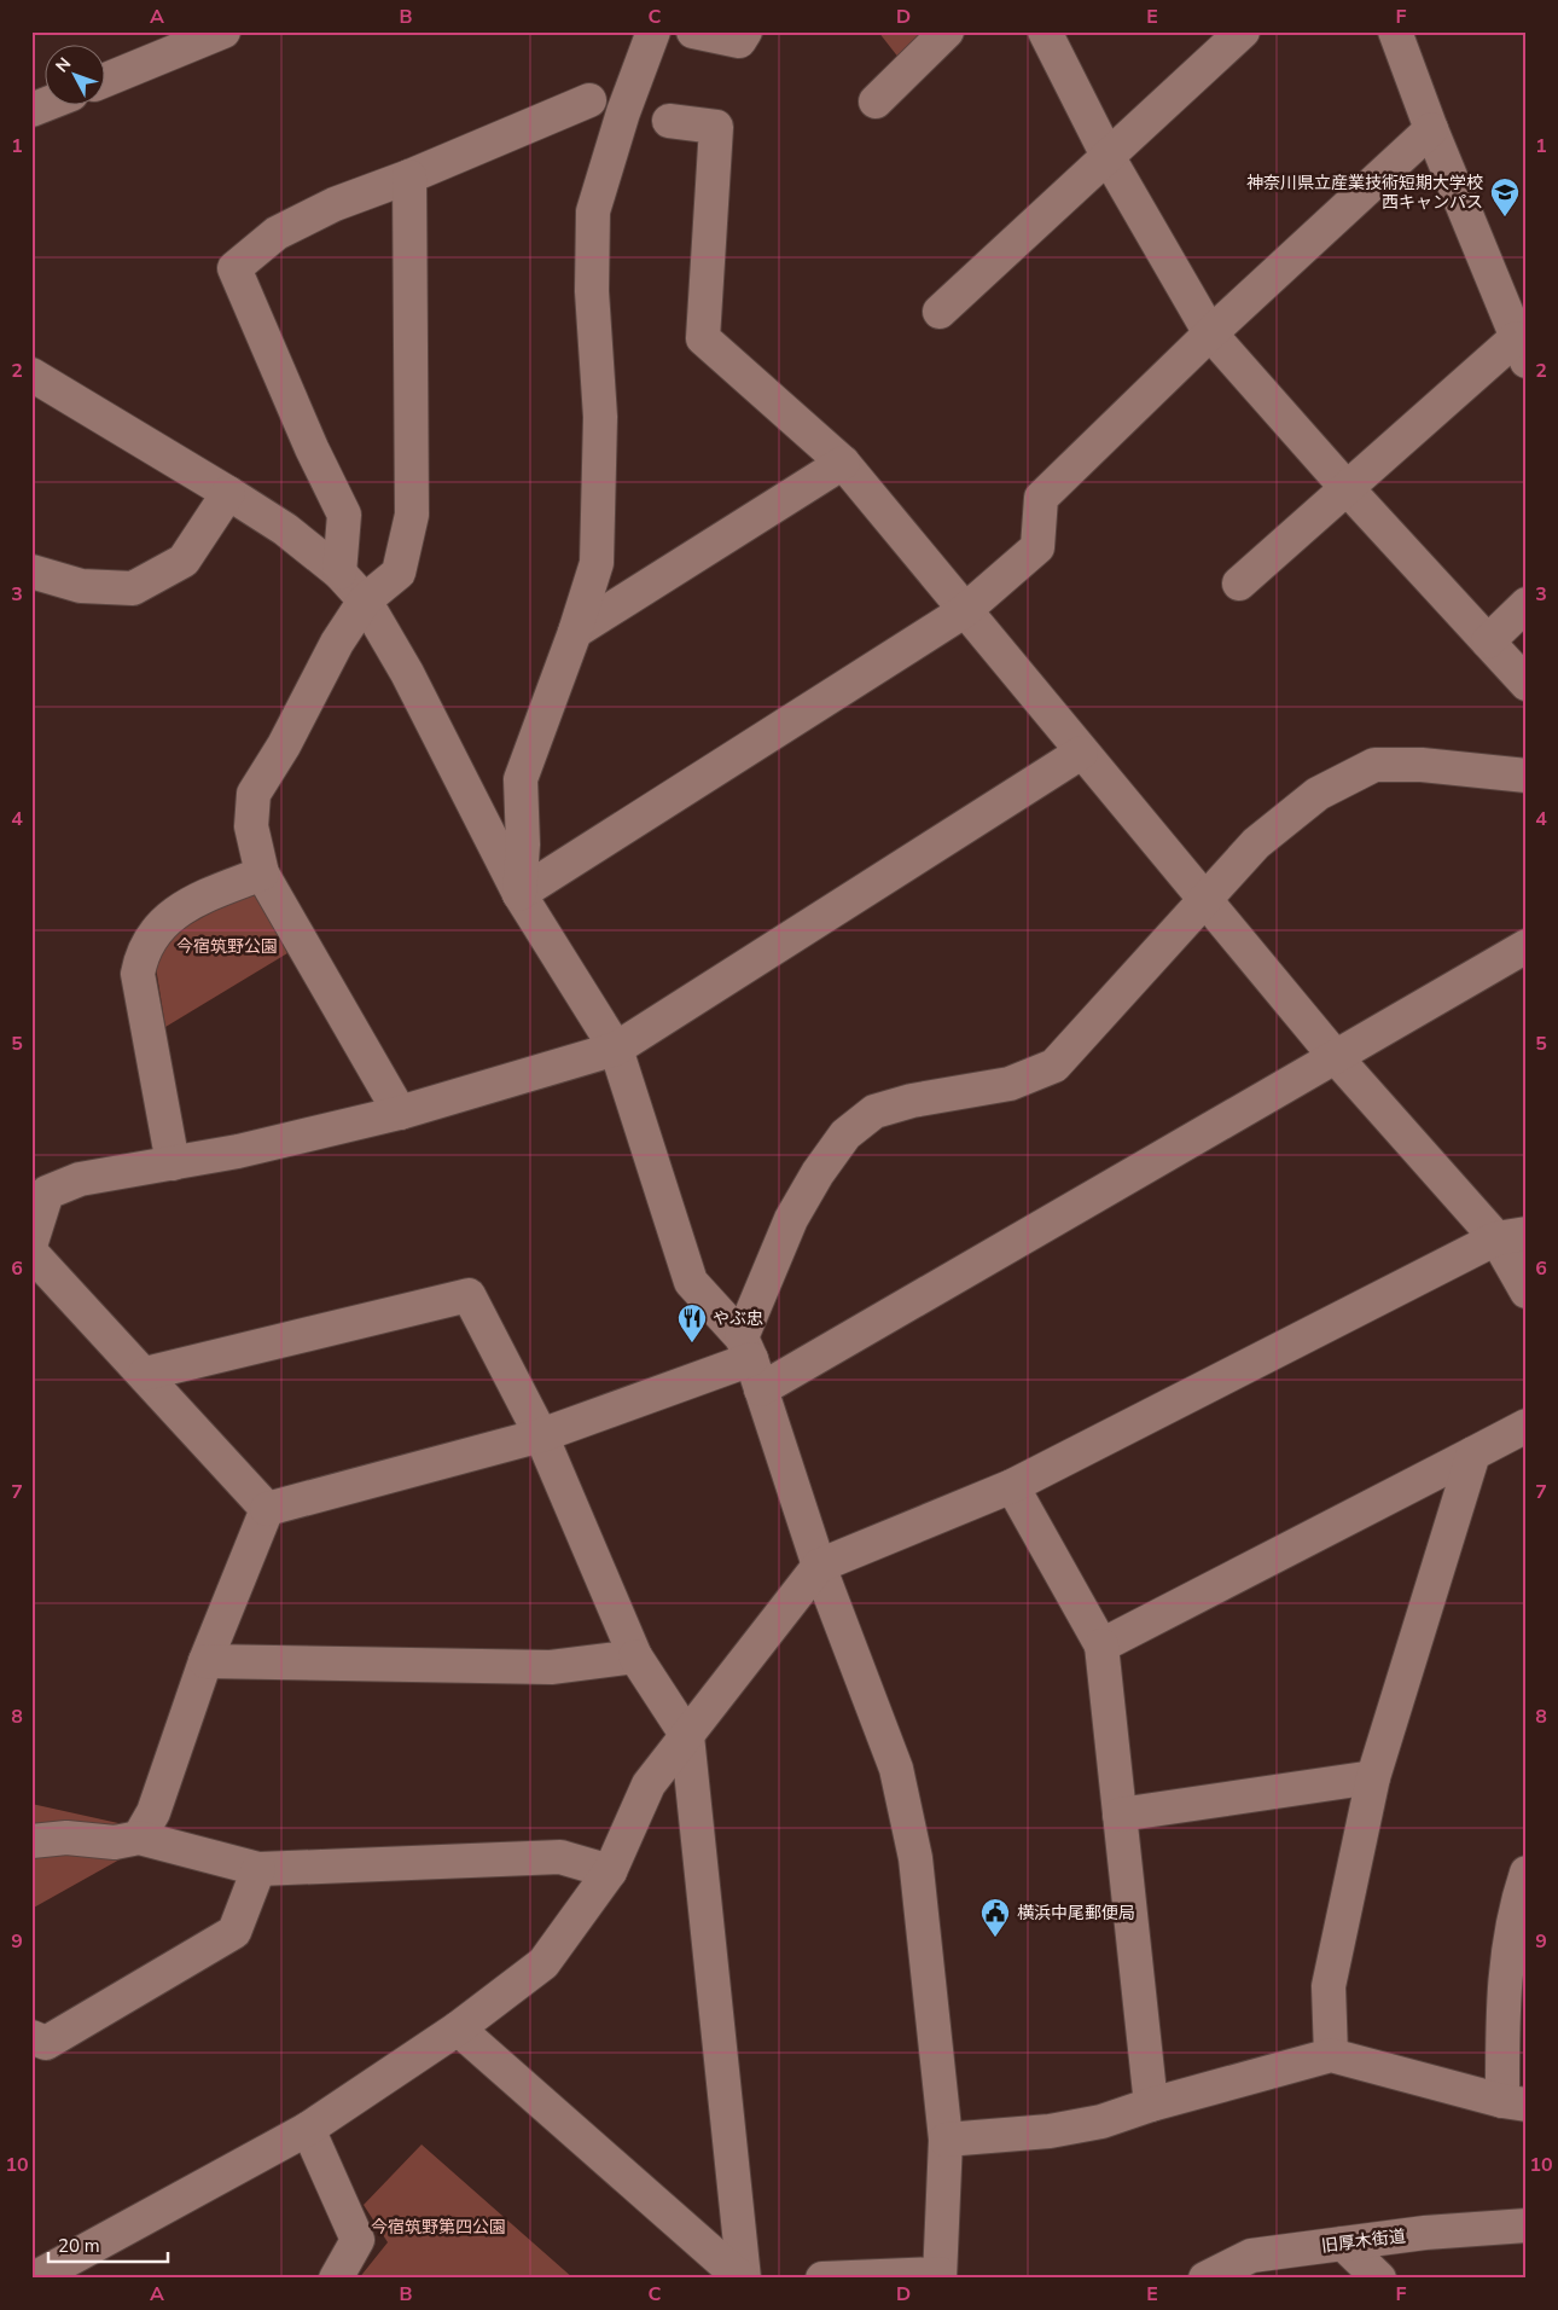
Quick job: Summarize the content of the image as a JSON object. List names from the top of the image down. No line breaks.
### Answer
{"streets":{"street":["旧厚木街道"]},"parks":["今宿筑野公園","今宿筑野第四公園"],"places":{"school or university":["神奈川県立産業技術短期大学校 西キャンパス"],"restaurant":["やぶ忠"],"public building":["横浜中尾郵便局"]},"scale_bar":"20 m","north":"top left","grid":{"columns":["A","B","C","D","E","F"],"rows":["1","2","3","4","5","6","7","8","9","10"]}}
